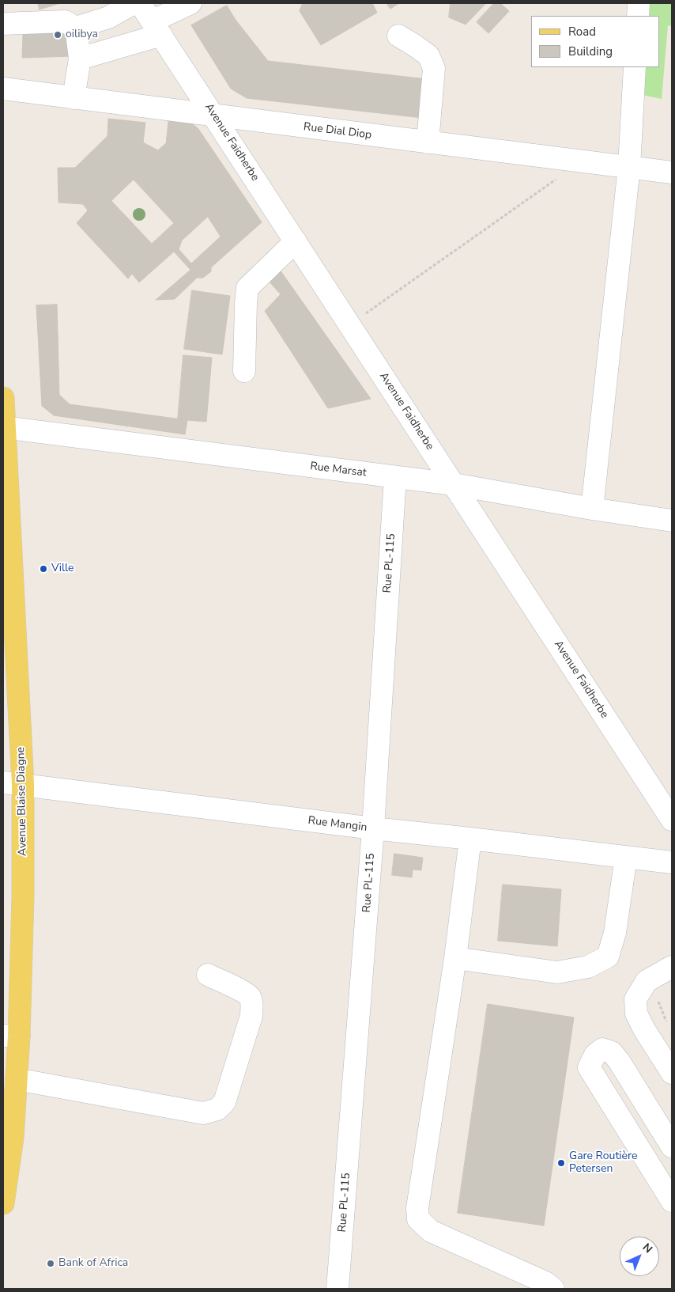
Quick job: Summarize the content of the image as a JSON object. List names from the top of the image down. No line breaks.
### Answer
{"streets":{"main road":["Avenue Blaise Diagne"],"street":["Rue Dial Diop","Avenue Faidherbe","Rue Marsat","Rue PL-115","Rue Mangin"]},"crossings":[["Rue Dial Diop","Avenue Faidherbe"],["Avenue Faidherbe","Rue Marsat"],["Rue Marsat","Rue PL-115"],["Rue Marsat","Avenue Blaise Diagne"],["Rue PL-115","Rue Mangin"],["Avenue Blaise Diagne","Rue Mangin"]],"places":["oilibya","Ville","Gare Routière Petersen","Bank of Africa"],"legend":["Road","Building"],"north":"top right"}
